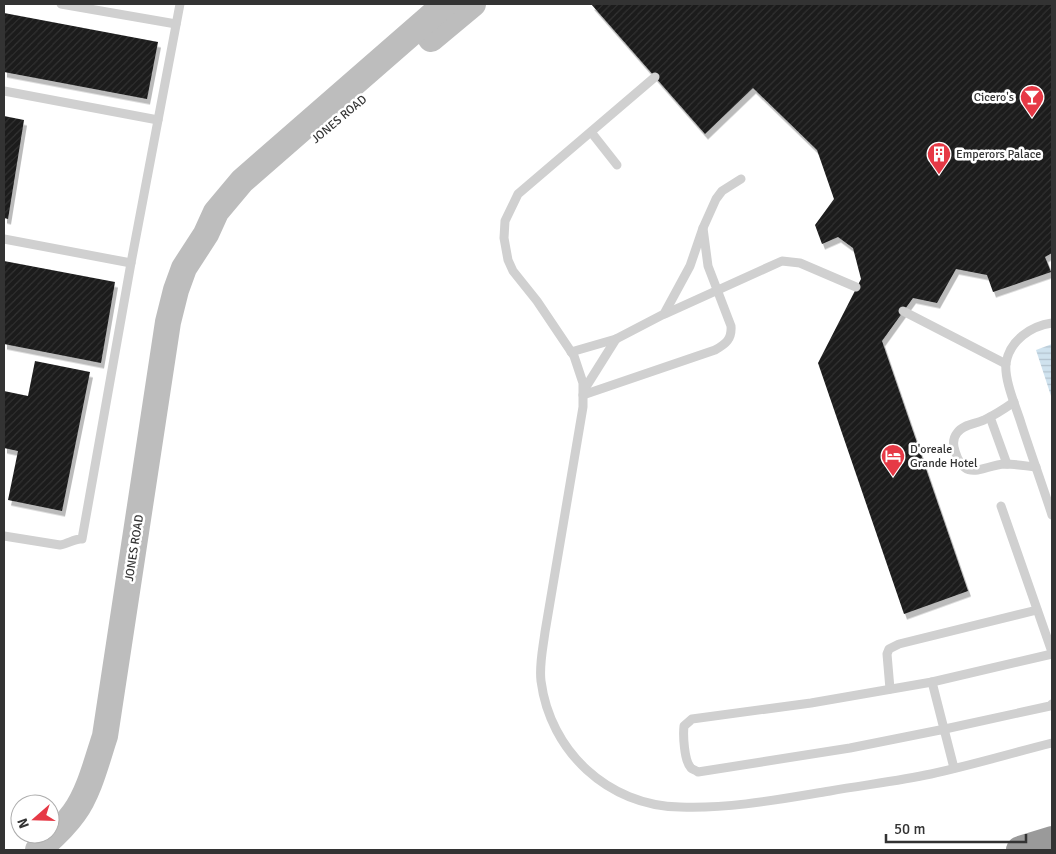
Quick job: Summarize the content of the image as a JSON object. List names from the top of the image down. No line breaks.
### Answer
{"streets":{"street":["JONES ROAD"]},"places":{"bar":["Cicero's"],"building":["Emperors Palace"],"hotel":["D'oreale Grande Hotel"]},"scale_bar":"50 m","north":"left"}
